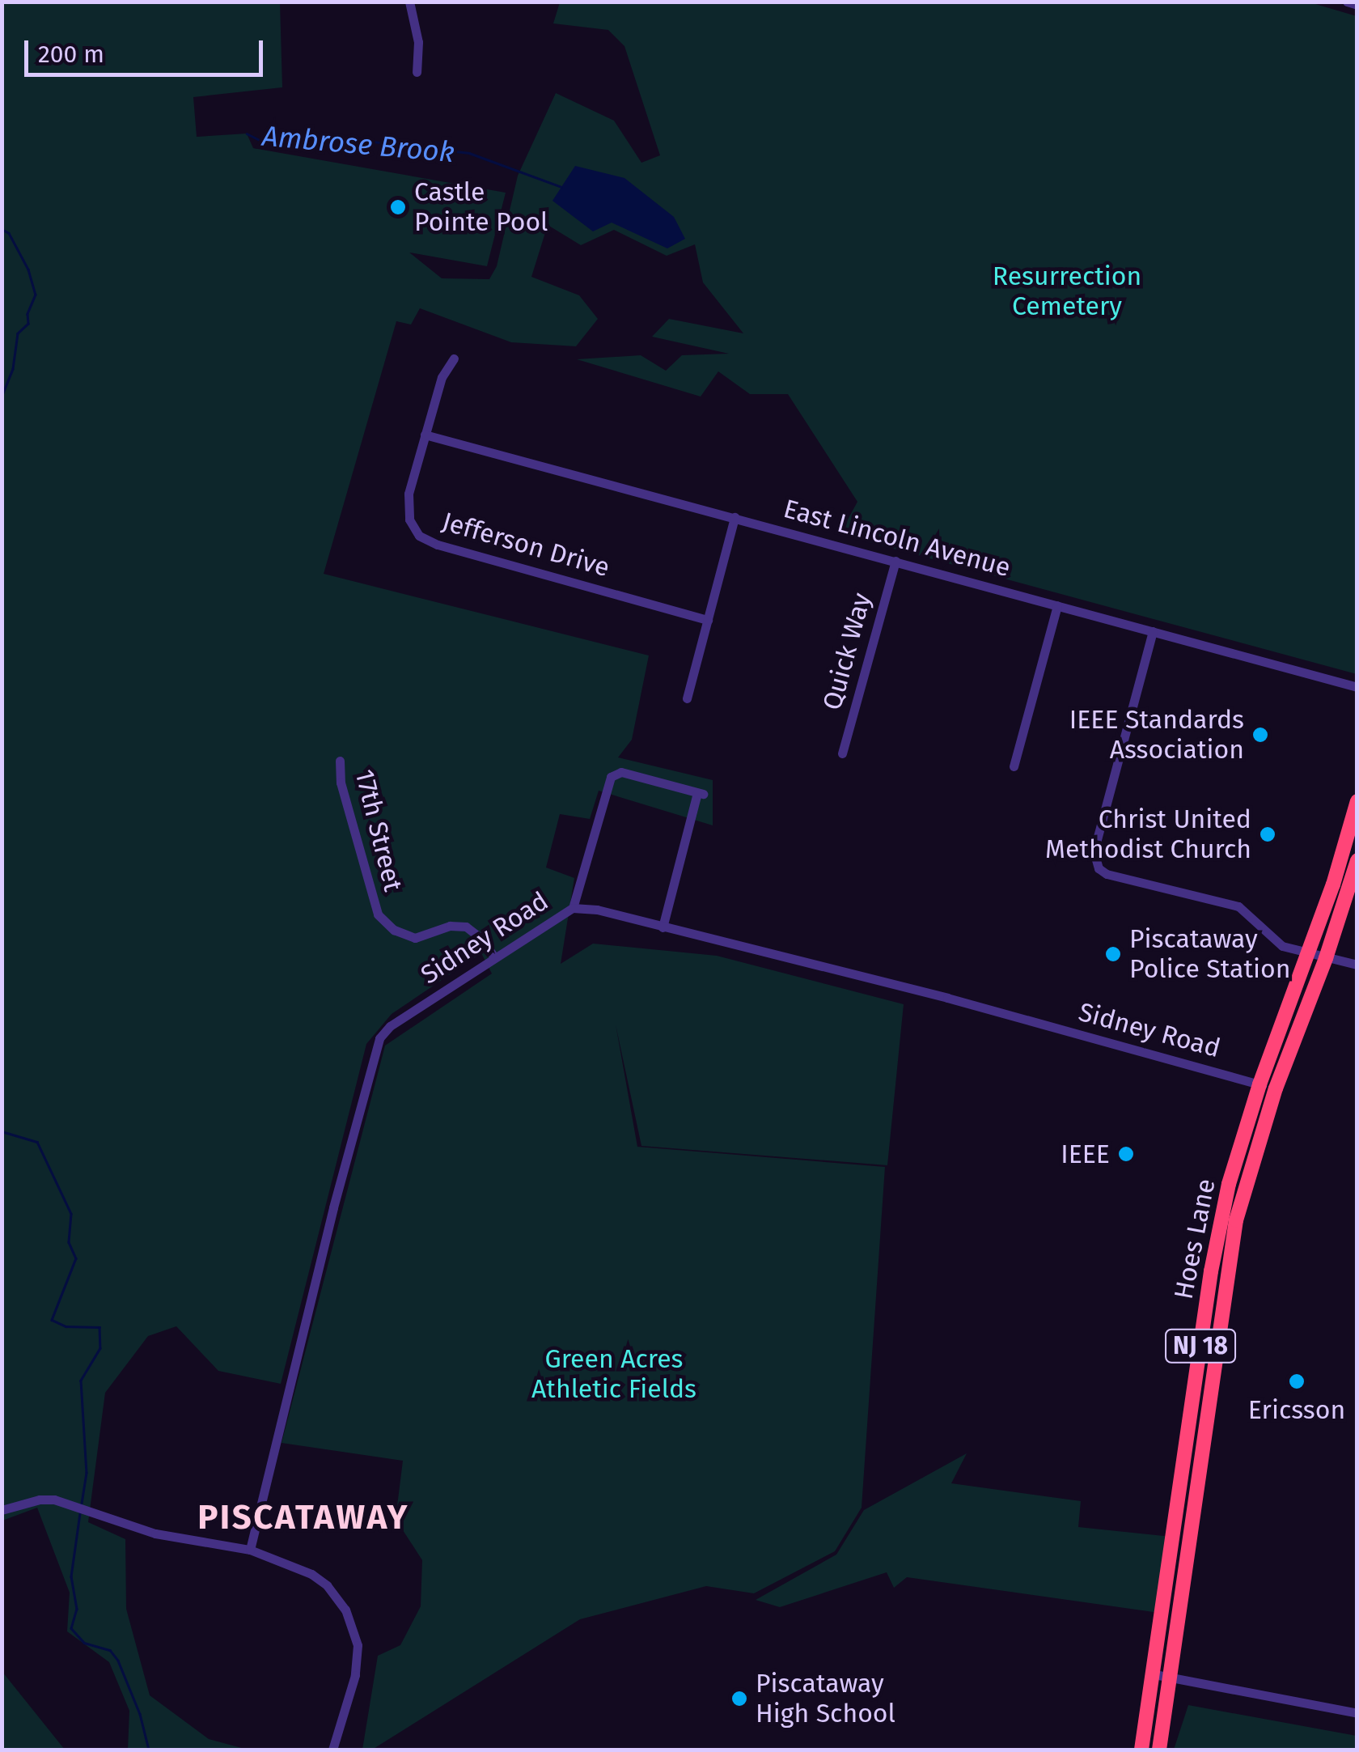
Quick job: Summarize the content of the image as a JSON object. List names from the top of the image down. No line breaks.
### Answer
{"streets":{"highway":["Hoes Lane","NJ 18"],"street":["East Lincoln Avenue","Jefferson Drive","Quick Way","17th Street","Sidney Road"]},"crossings":[["East Lincoln Avenue","Jefferson Drive"],["East Lincoln Avenue","Quick Way"],["17th Street","Sidney Road"],["Sidney Road","Hoes Lane"]],"districts":["PISCATAWAY"],"water":["Ambrose Brook"],"parks":["Resurrection Cemetery","Green Acres Athletic Fields"],"places":["Castle Pointe Pool","IEEE Standards Association","Christ United Methodist Church","Piscataway Police Station","IEEE","Ericsson","Piscataway High School"],"scale_bar":"200 m"}
